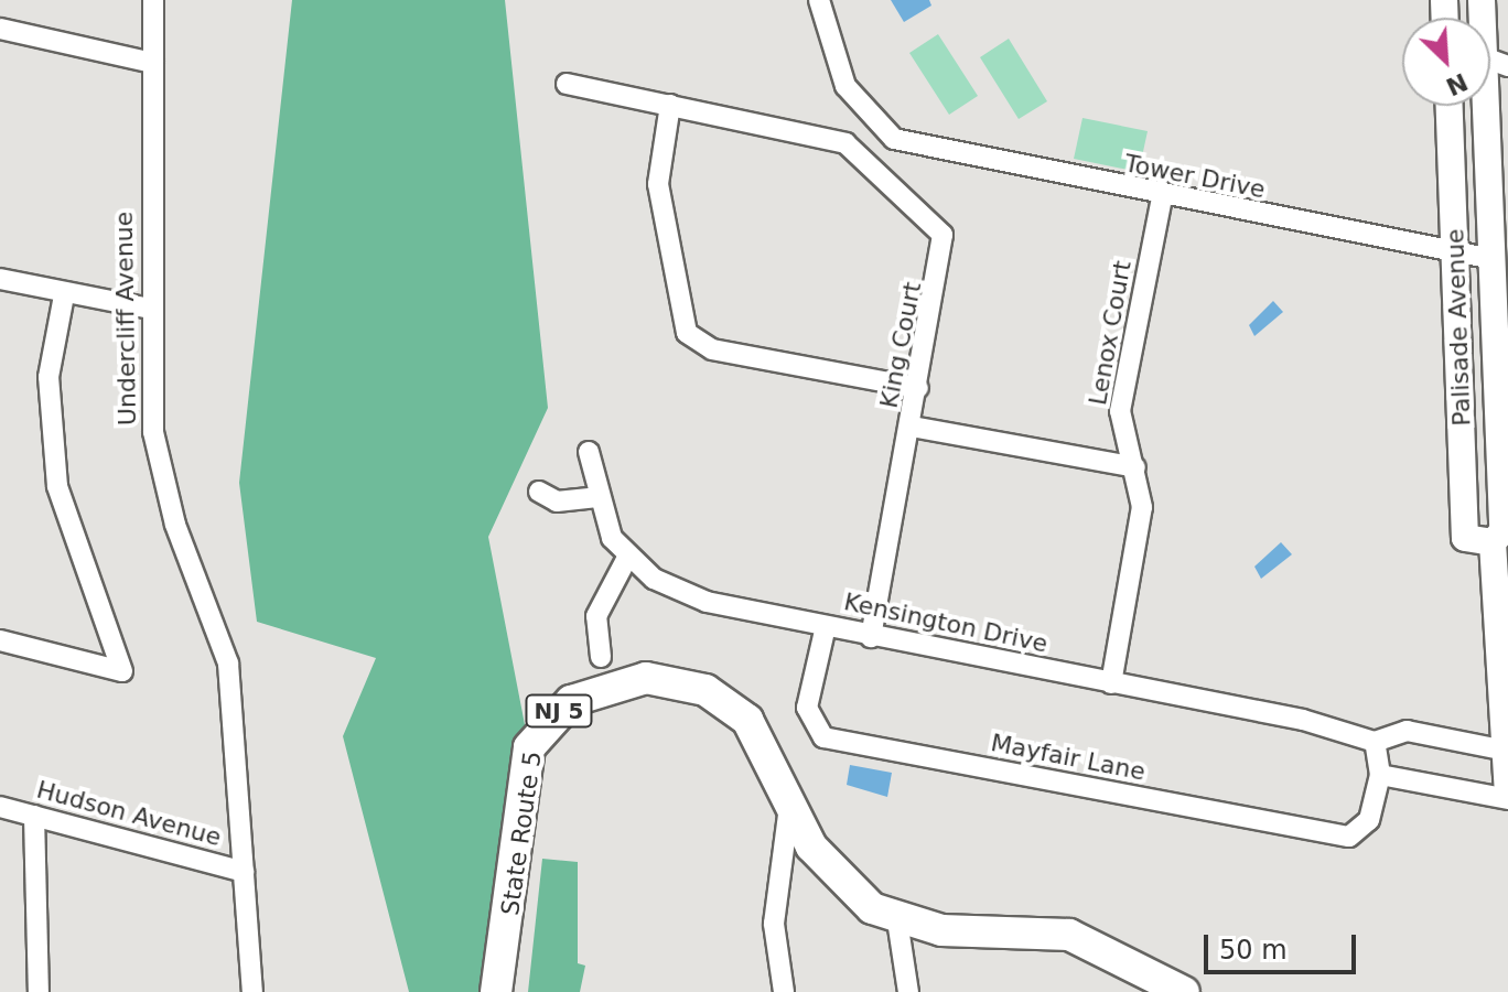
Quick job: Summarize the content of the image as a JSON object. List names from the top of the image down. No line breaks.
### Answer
{"streets":{"main road":["Palisade Avenue","NJ 5","State Route 5"],"street":["Tower Drive","Undercliff Avenue","Lenox Court","King Court","Kensington Drive","Mayfair Lane","Hudson Avenue"]},"crossings":[["Tower Drive","Palisade Avenue"],["Tower Drive","Lenox Court"],["Undercliff Avenue","Hudson Avenue"],["Palisade Avenue","Kensington Drive"],["Lenox Court","Kensington Drive"],["King Court","Kensington Drive"],["Kensington Drive","Mayfair Lane"]],"scale_bar":"50 m","north":"bottom right"}
